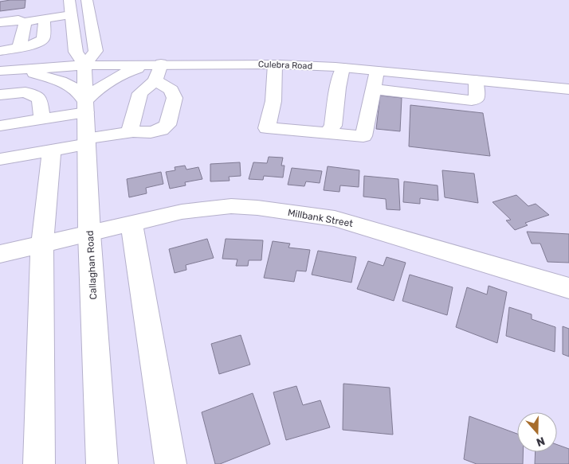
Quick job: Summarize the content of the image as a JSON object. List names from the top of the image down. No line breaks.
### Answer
{"streets":{"main road":["Culebra Road","Millbank Street","Callaghan Road"]},"crossings":[["Culebra Road","Callaghan Road"],["Millbank Street","Callaghan Road"]],"north":"bottom"}
